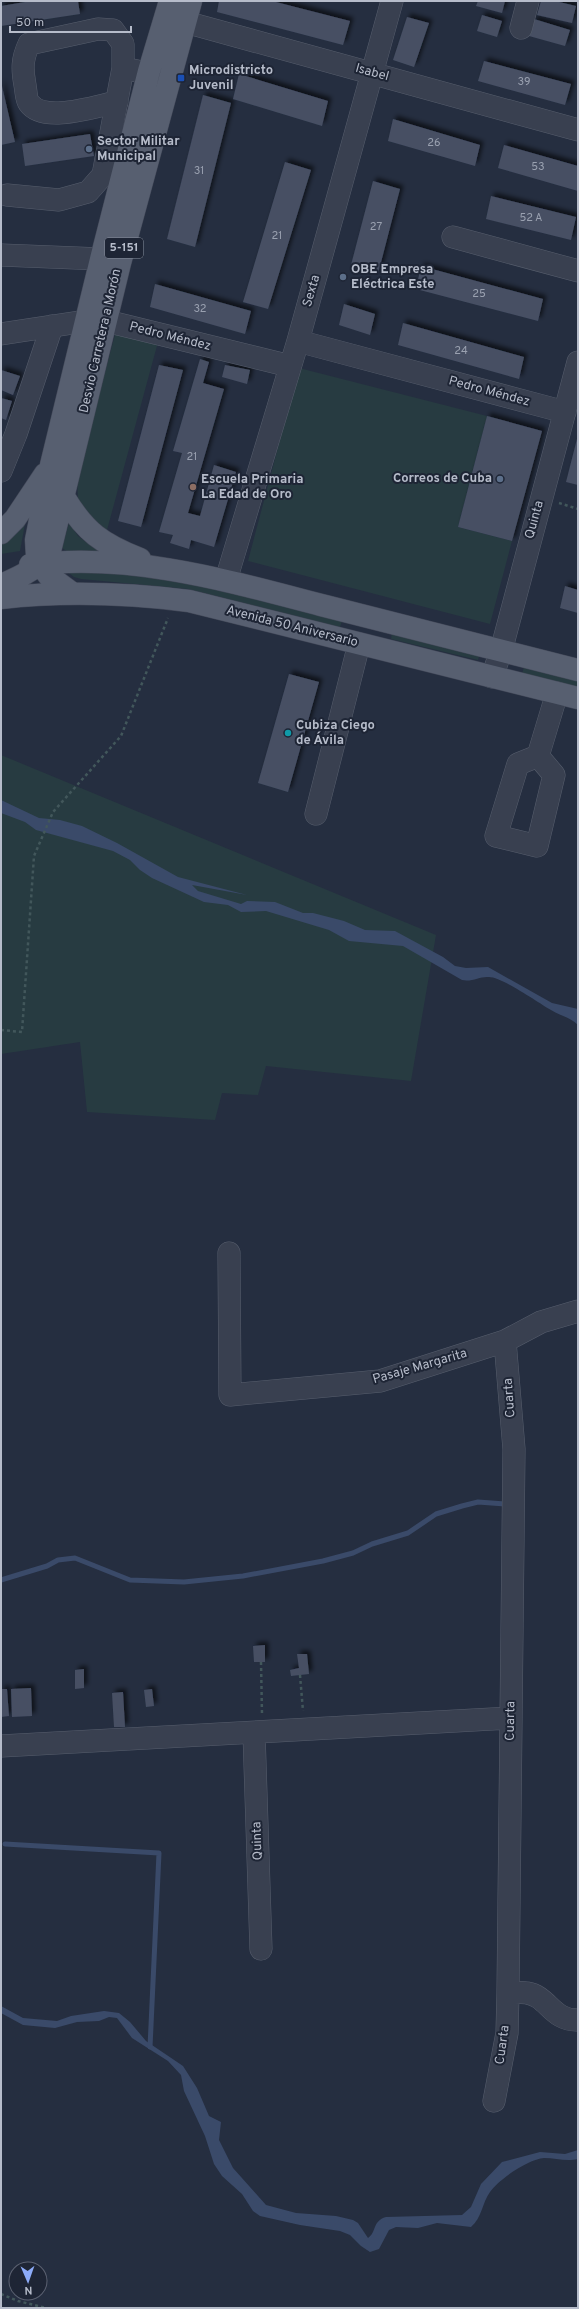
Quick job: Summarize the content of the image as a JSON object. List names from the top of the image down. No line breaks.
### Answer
{"streets":{"main road":["5-151","Desvio Carretera a Morón","Avenida 50 Aniversario"],"street":["Isabel","Sexta","Pedro Méndez","Quinta","Pasaje Margarita","Cuarta"]},"crossings":[["Isabel","Sexta"],["Isabel","Desvio Carretera a Morón"],["5-151","Desvio Carretera a Morón"],["Sexta","Pedro Méndez"],["Pedro Méndez","Desvio Carretera a Morón"],["Pedro Méndez","Quinta"],["Quinta","Avenida 50 Aniversario"],["Pasaje Margarita","Cuarta"]],"places":{"transit":["Microdistricto Juvenil"],"other":["Sector Militar Municipal","OBE Empresa Eléctrica Este","Correos de Cuba","Escuela Primaria La Edad de Oro","Cubiza Ciego de Ávila"]},"house_numbers":["39","26","53","31","52 A","27","21","25","32","24","21"],"scale_bar":"50 m","north":"bottom"}
